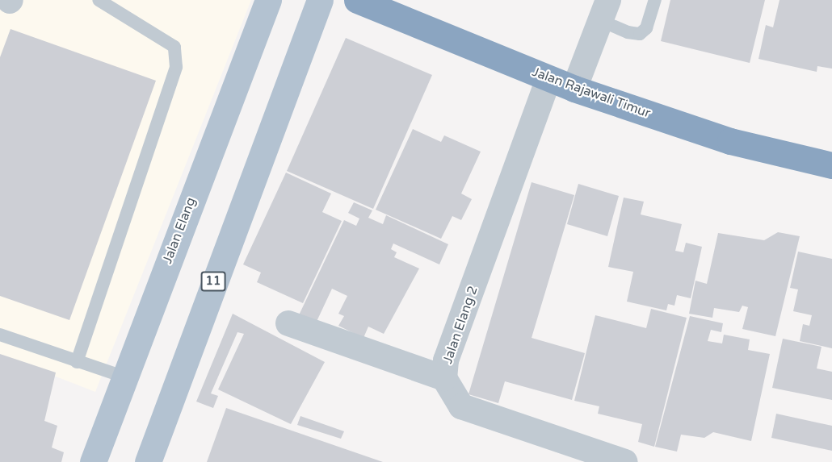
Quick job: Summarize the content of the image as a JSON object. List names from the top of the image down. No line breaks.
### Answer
{"streets":{"highway":["Jalan Rajawali Timur"],"main road":["Jalan Elang","11"],"street":["Jalan Elang 2"]},"crossings":[["Jalan Rajawali Timur","Jalan Elang 2"]]}
